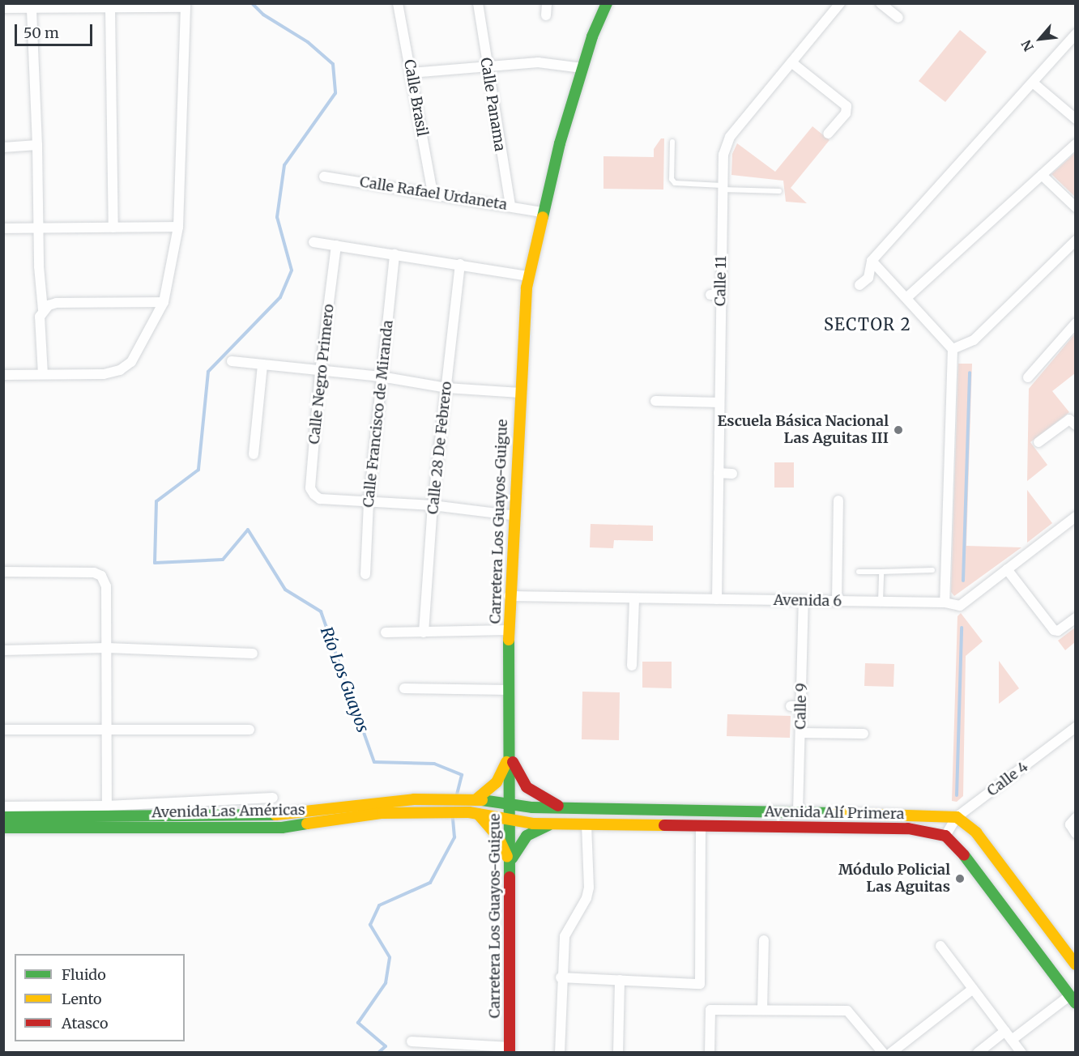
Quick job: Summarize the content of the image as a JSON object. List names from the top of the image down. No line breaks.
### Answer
{"streets":{"main road":["Carretera Los Guayos-Guigue","Avenida Las Américas","Avenida Alí Primera"],"street":["Calle Brasil","Calle Panama","Calle Rafael Urdaneta","Calle 11","Calle Negro Primero","Calle Francisco de Miranda","Calle 28 De Febrero","Avenida 6","Calle 9","Calle 4"]},"crossings":[["Calle Brasil","Calle Rafael Urdaneta"],["Calle Panama","Calle Rafael Urdaneta"],["Calle Rafael Urdaneta","Carretera Los Guayos-Guigue"],["Calle 11","Avenida 6"],["Calle Negro Primero","Calle Francisco de Miranda"],["Carretera Los Guayos-Guigue","Avenida 6"],["Carretera Los Guayos-Guigue","Avenida Las Américas"],["Carretera Los Guayos-Guigue","Avenida Alí Primera"],["Avenida 6","Calle 9"],["Calle 9","Avenida Alí Primera"],["Calle 4","Avenida Alí Primera"],["Avenida Las Américas","Avenida Alí Primera"]],"districts":["SECTOR 2"],"water":["Río Los Guayos"],"places":["Escuela Básica Nacional Las Aguitas III","Módulo Policial Las Aguitas"],"legend":["Fluido","Lento","Atasco"],"scale_bar":"50 m","north":"bottom left"}
